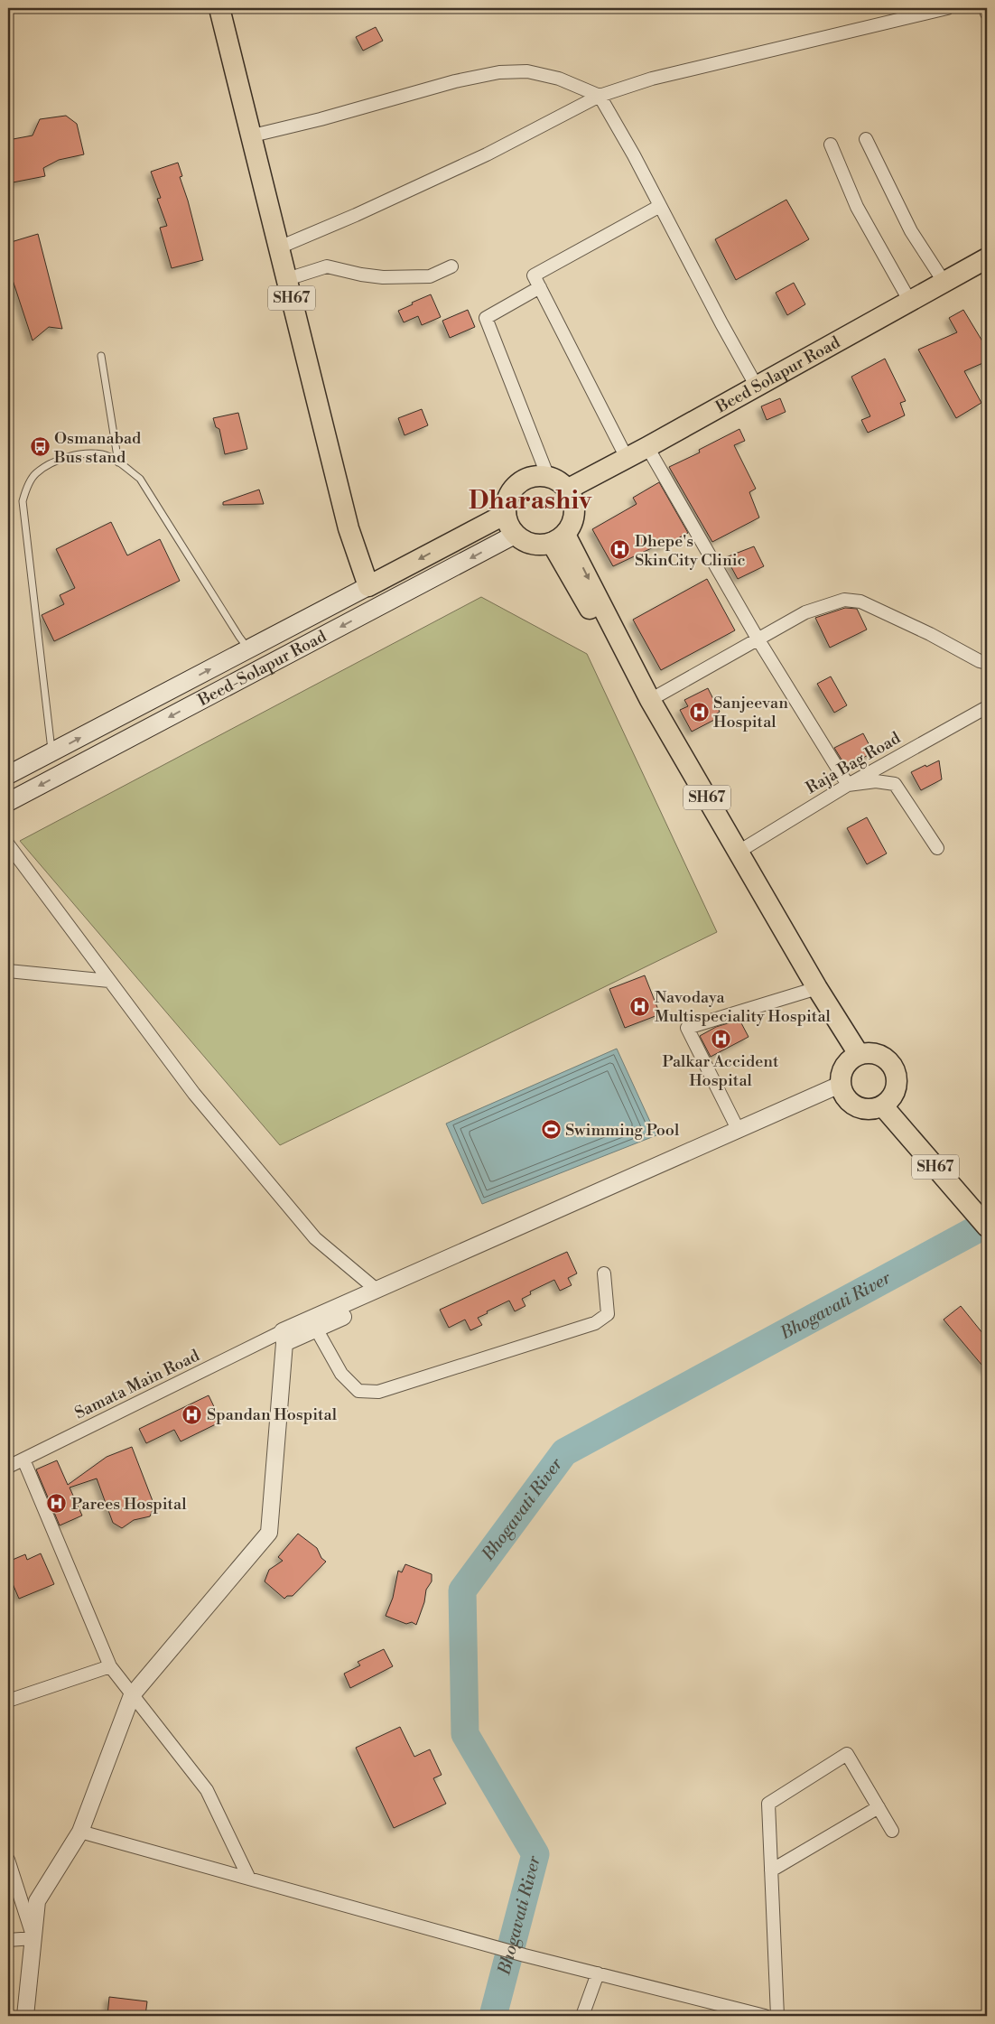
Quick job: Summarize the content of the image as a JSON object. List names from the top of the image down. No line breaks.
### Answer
{"streets":{"main road":["SH67","Beed Solapur Road","Beed-Solapur Road"],"street":["Raja Bag Road","Samata Main Road"]},"crossings":[["SH67","Beed Solapur Road"],["SH67","Beed-Solapur Road"],["SH67","Raja Bag Road"],["Beed Solapur Road","Beed-Solapur Road"]],"districts":["Dharashiv"],"water":["Bhogavati River"],"places":{"bus stop":["Osmanabad Bus stand"],"hospital":["Dhepe's SkinCity Clinic","Sanjeevan Hospital","Navodaya Multispeciality Hospital","Palkar Accident Hospital","Spandan Hospital","Parees Hospital"],"sports":["Swimming Pool"]}}
